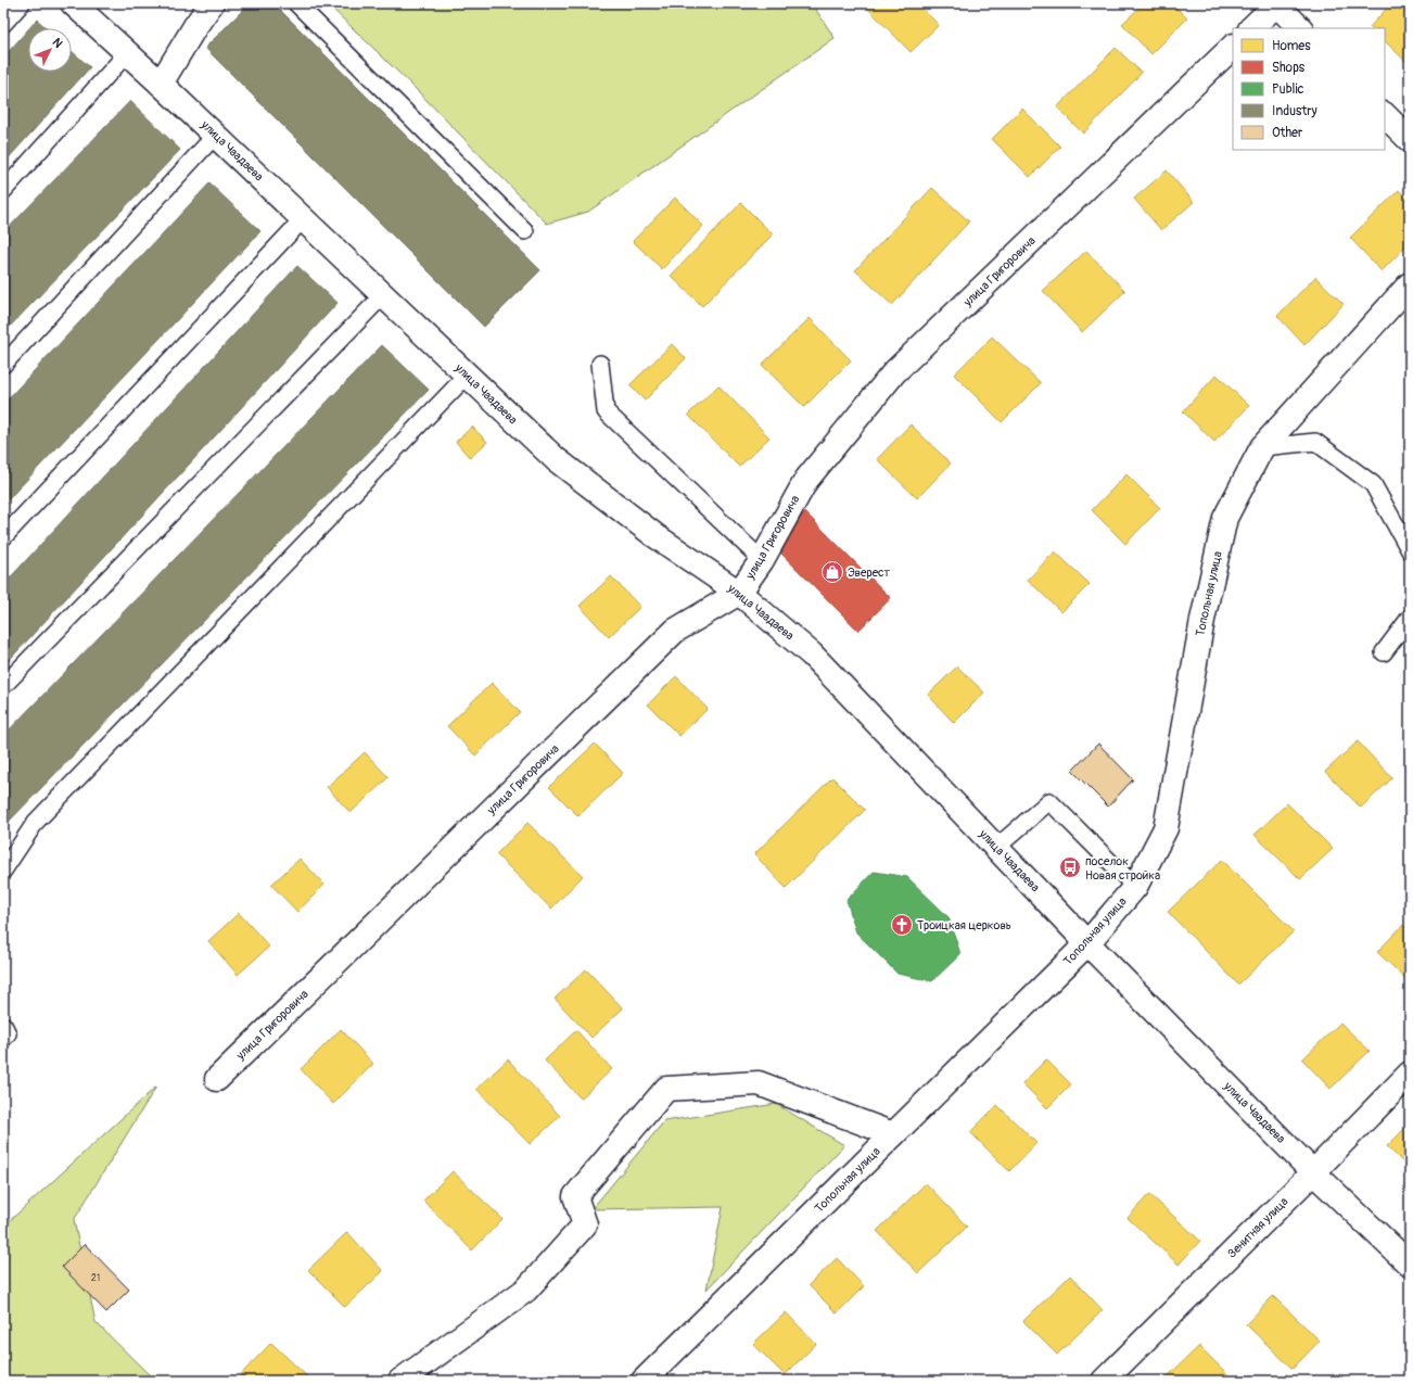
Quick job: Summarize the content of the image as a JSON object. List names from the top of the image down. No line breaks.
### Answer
{"streets":{"street":["улица Чаадаева","улица Григоровича","Топольная улица","Зенитная улица"]},"crossings":[["улица Чаадаева","улица Григоровича"],["улица Чаадаева","Топольная улица"],["улица Чаадаева","Зенитная улица"]],"places":{"shop":["Эверест"],"bus stop":["поселок Новая стройка"],"church":["Троицкая церковь"]},"house_numbers":["21"],"legend":["Homes","Shops","Public","Industry","Other"],"north":"top right"}
